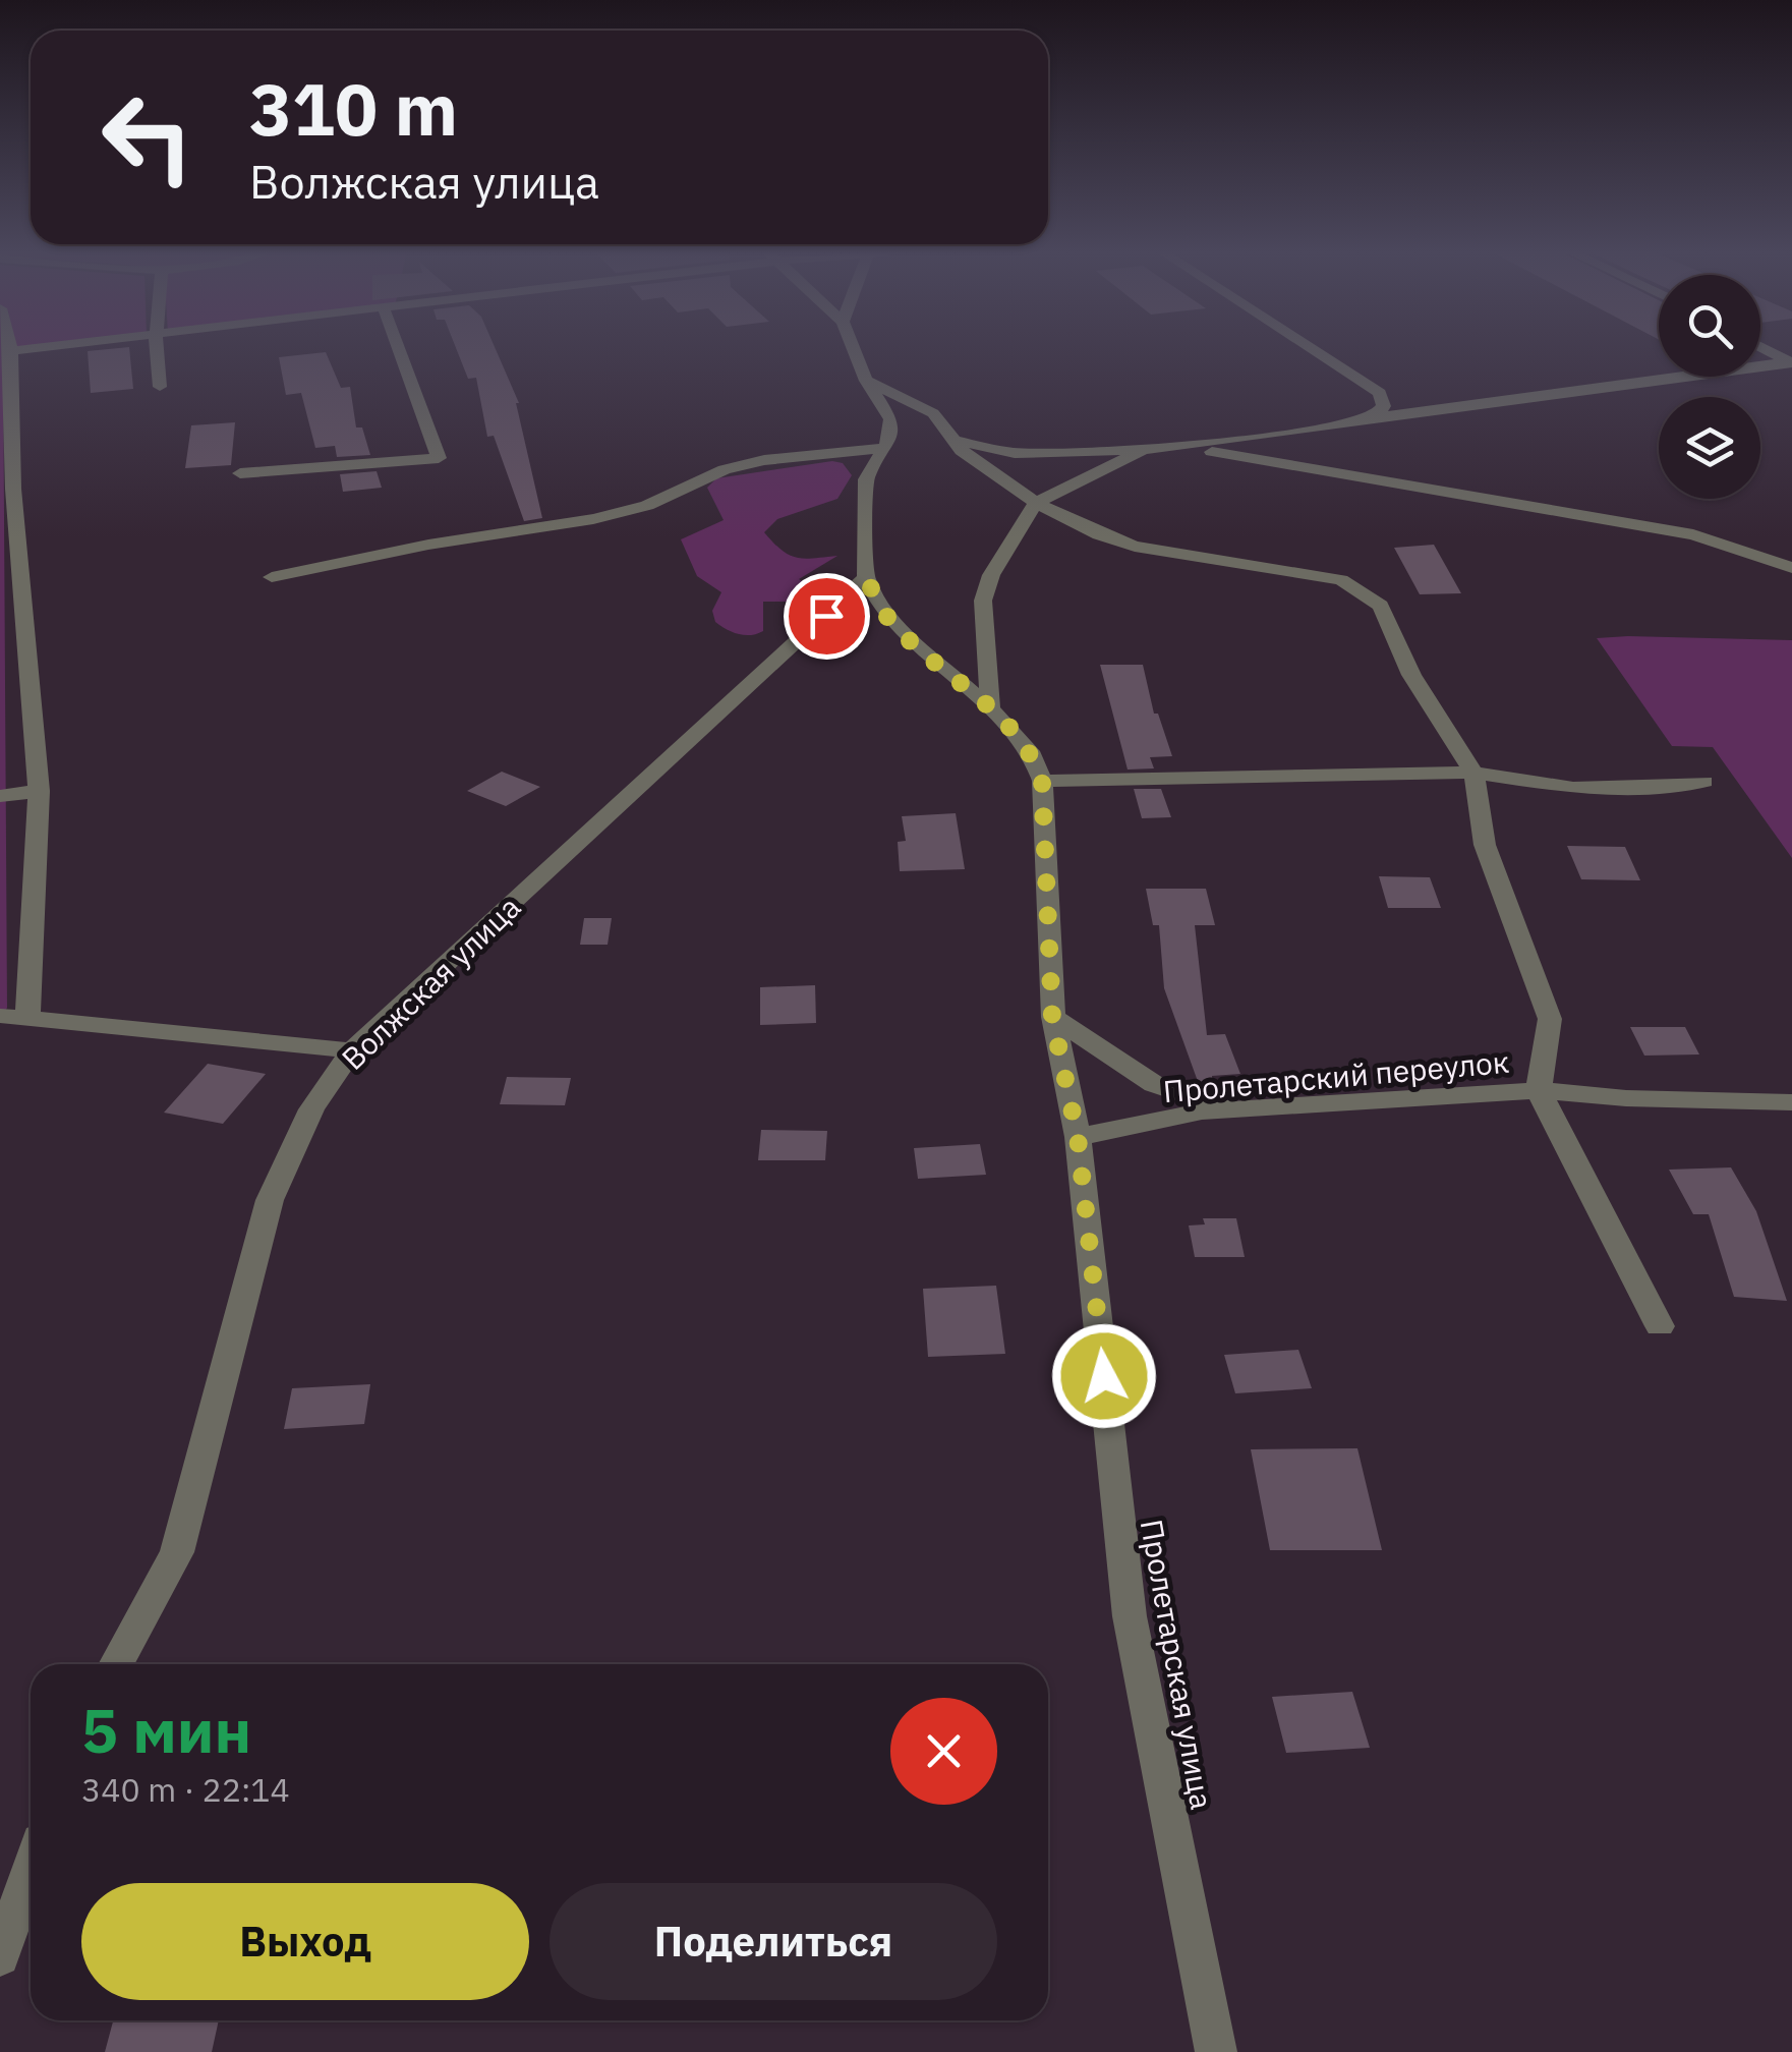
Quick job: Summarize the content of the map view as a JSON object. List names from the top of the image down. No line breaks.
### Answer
{"streets":{"street":["Волжская улица","Пролетарский переулок","Пролетарская улица"]},"crossings":[["Волжская улица","Пролетарская улица"],["Пролетарский переулок","Пролетарская улица"]],"page":{"turn":["310 m","Волжская улица"],"heading":["5 мин","340 m · 22:14"],"buttons":["Выход","Поделиться"]}}
